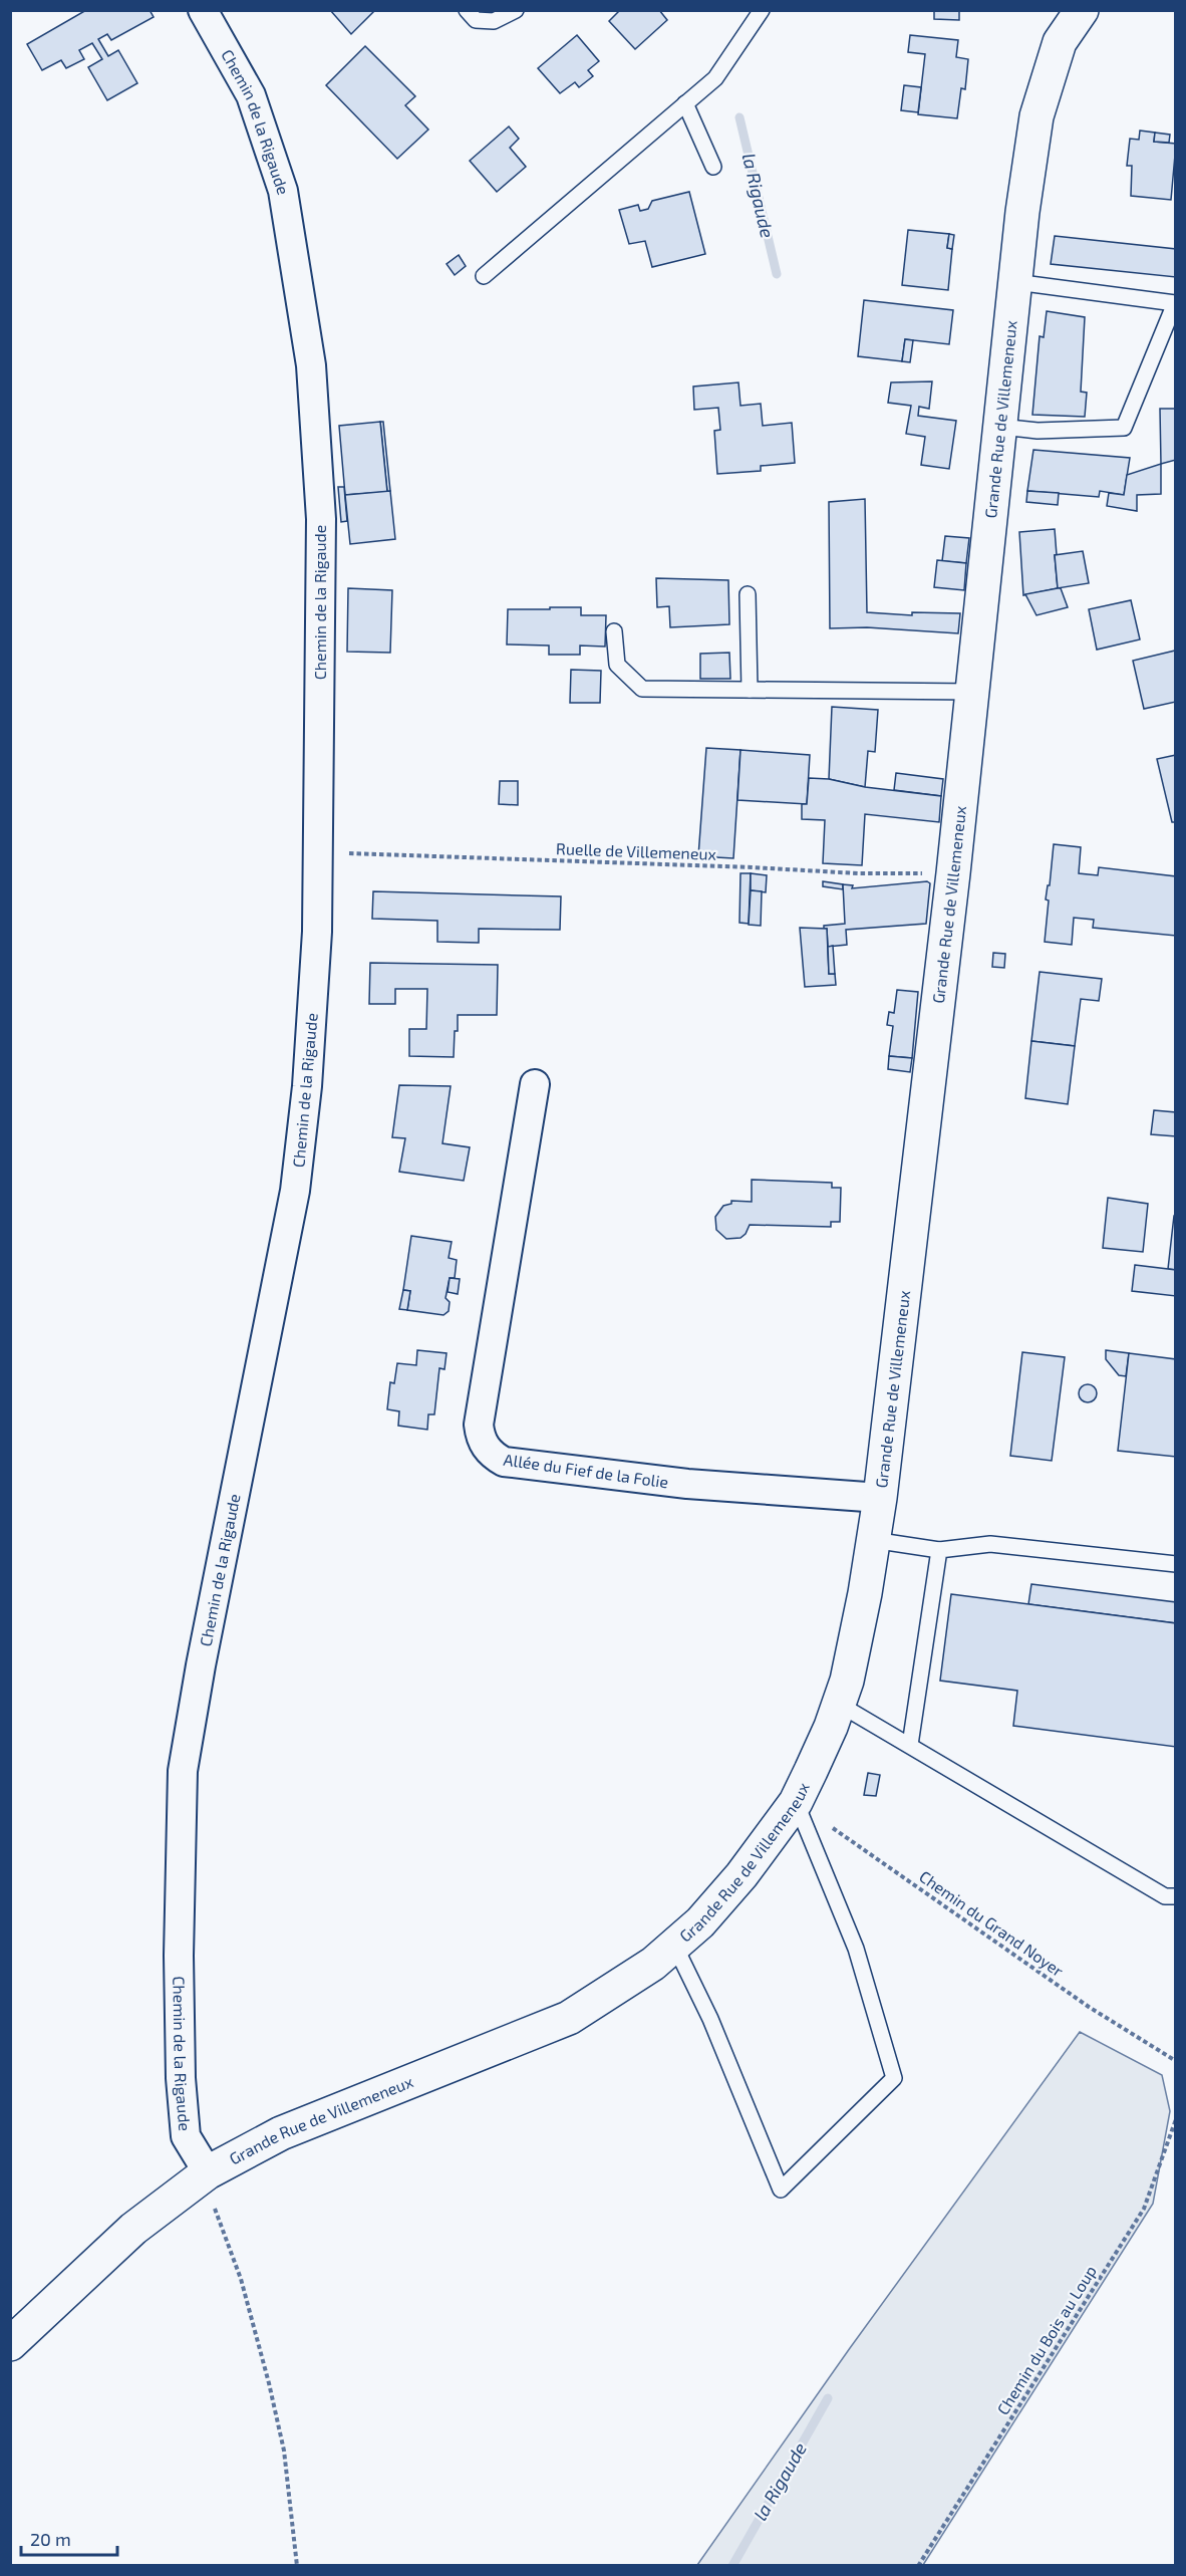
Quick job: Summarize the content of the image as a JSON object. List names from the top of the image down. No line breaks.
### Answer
{"streets":{"main road":["Grande Rue de Villemeneux"],"street":["Chemin de la Rigaude","Allée du Fief de la Folie"],"path":["Ruelle de Villemeneux","Chemin du Grand Noyer","Chemin du Bois au Loup"]},"crossings":[["Chemin de la Rigaude","Grande Rue de Villemeneux"],["Chemin de la Rigaude","Ruelle de Villemeneux"],["Grande Rue de Villemeneux","Ruelle de Villemeneux"],["Grande Rue de Villemeneux","Allée du Fief de la Folie"],["Grande Rue de Villemeneux","Chemin du Grand Noyer"]],"water":["la Rigaude"],"scale_bar":"20 m"}
